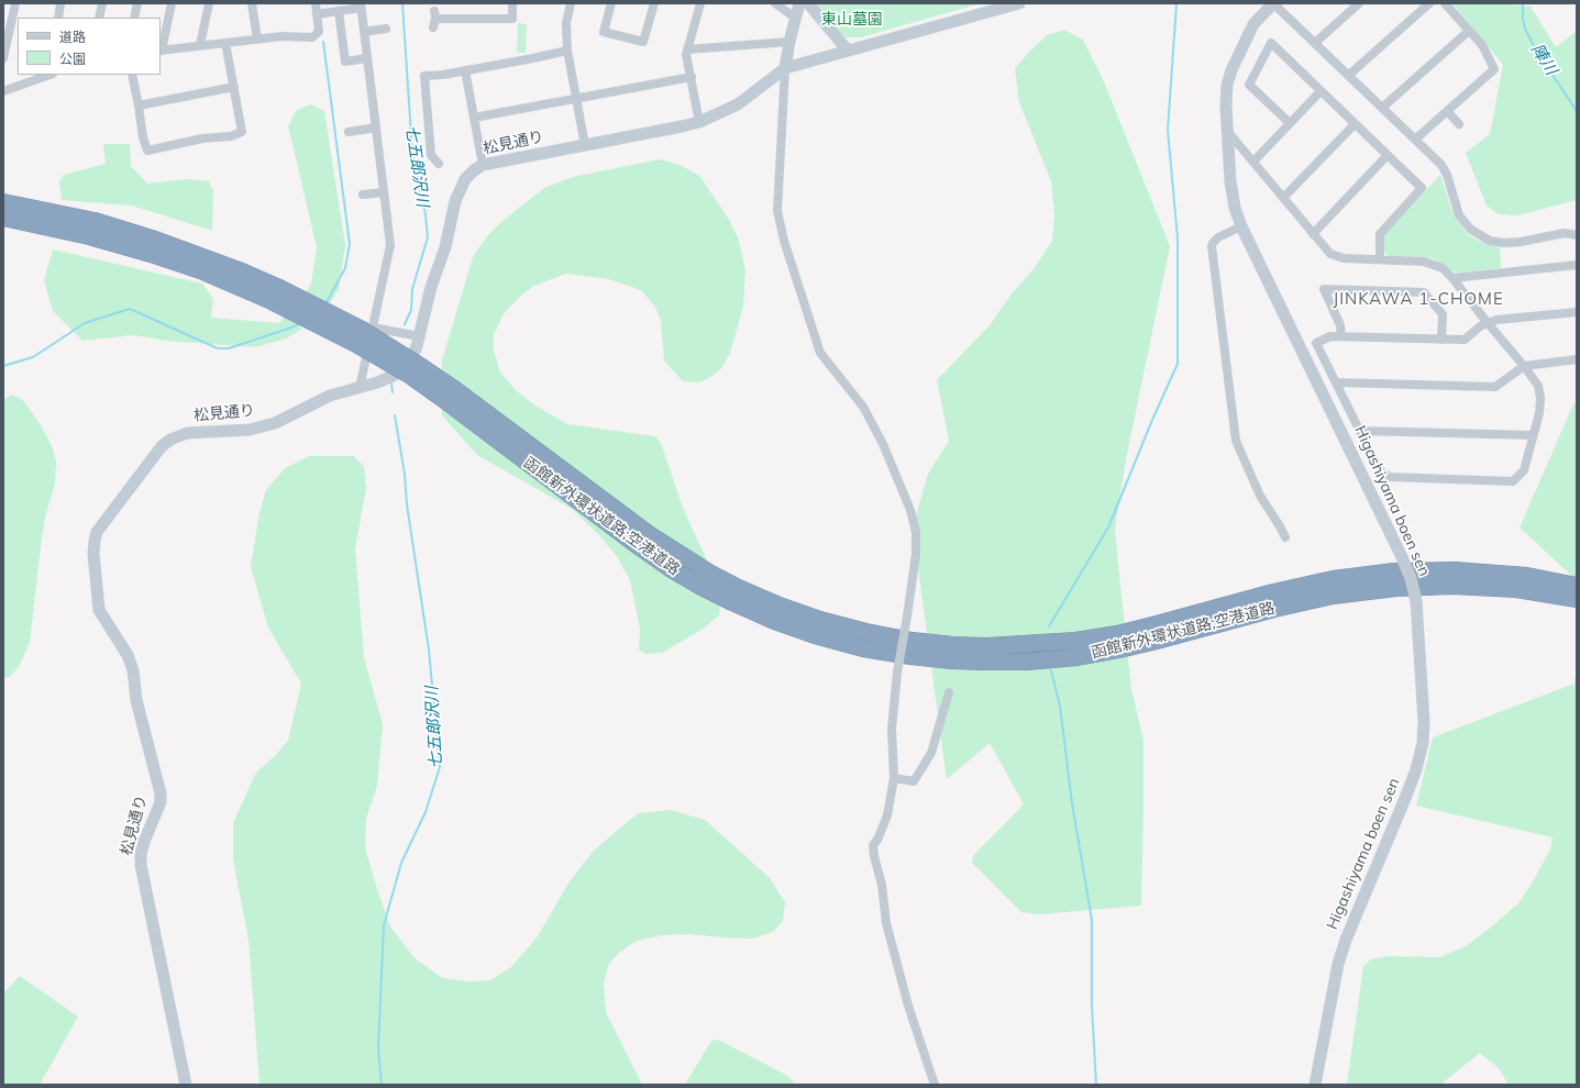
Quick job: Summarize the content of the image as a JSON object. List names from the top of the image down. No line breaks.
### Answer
{"streets":{"highway":["函館新外環状道路;空港道路"],"street":["松見通り","Higashiyama boen sen"]},"districts":["JINKAWA 1-CHOME"],"water":["陣川","七五郎沢川"],"parks":["東山墓園"],"legend":["道路","公園"]}
